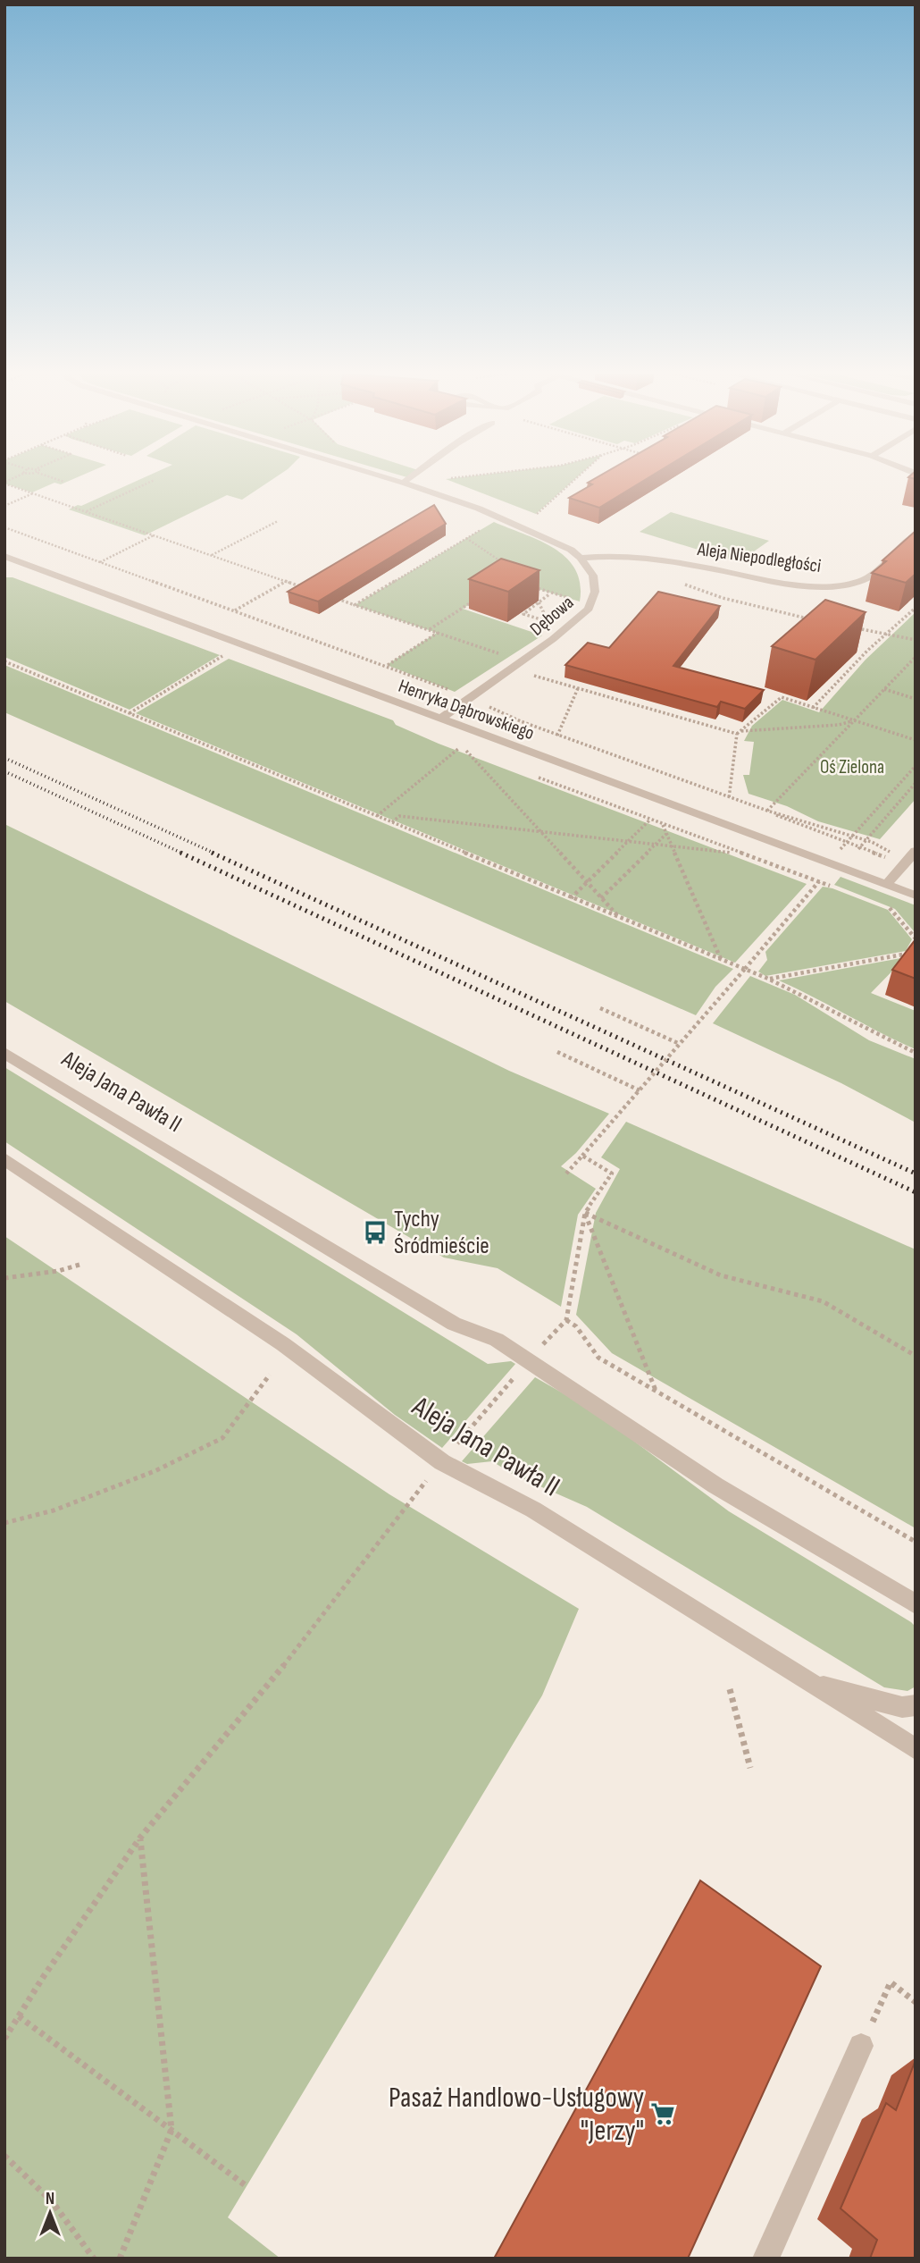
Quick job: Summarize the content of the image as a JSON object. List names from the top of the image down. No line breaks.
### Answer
{"streets":{"street":["Aleja Niepodległości","Dębowa","Henryka Dąbrowskiego","Aleja Jana Pawła II"]},"crossings":[["Aleja Niepodległości","Dębowa"],["Dębowa","Henryka Dąbrowskiego"]],"parks":["Oś Zielona"],"places":{"bus stop":["Tychy Śródmieście"],"supermarket":["Pasaż Handlowo-Usługowy \"Jerzy\""]},"north":"top"}
